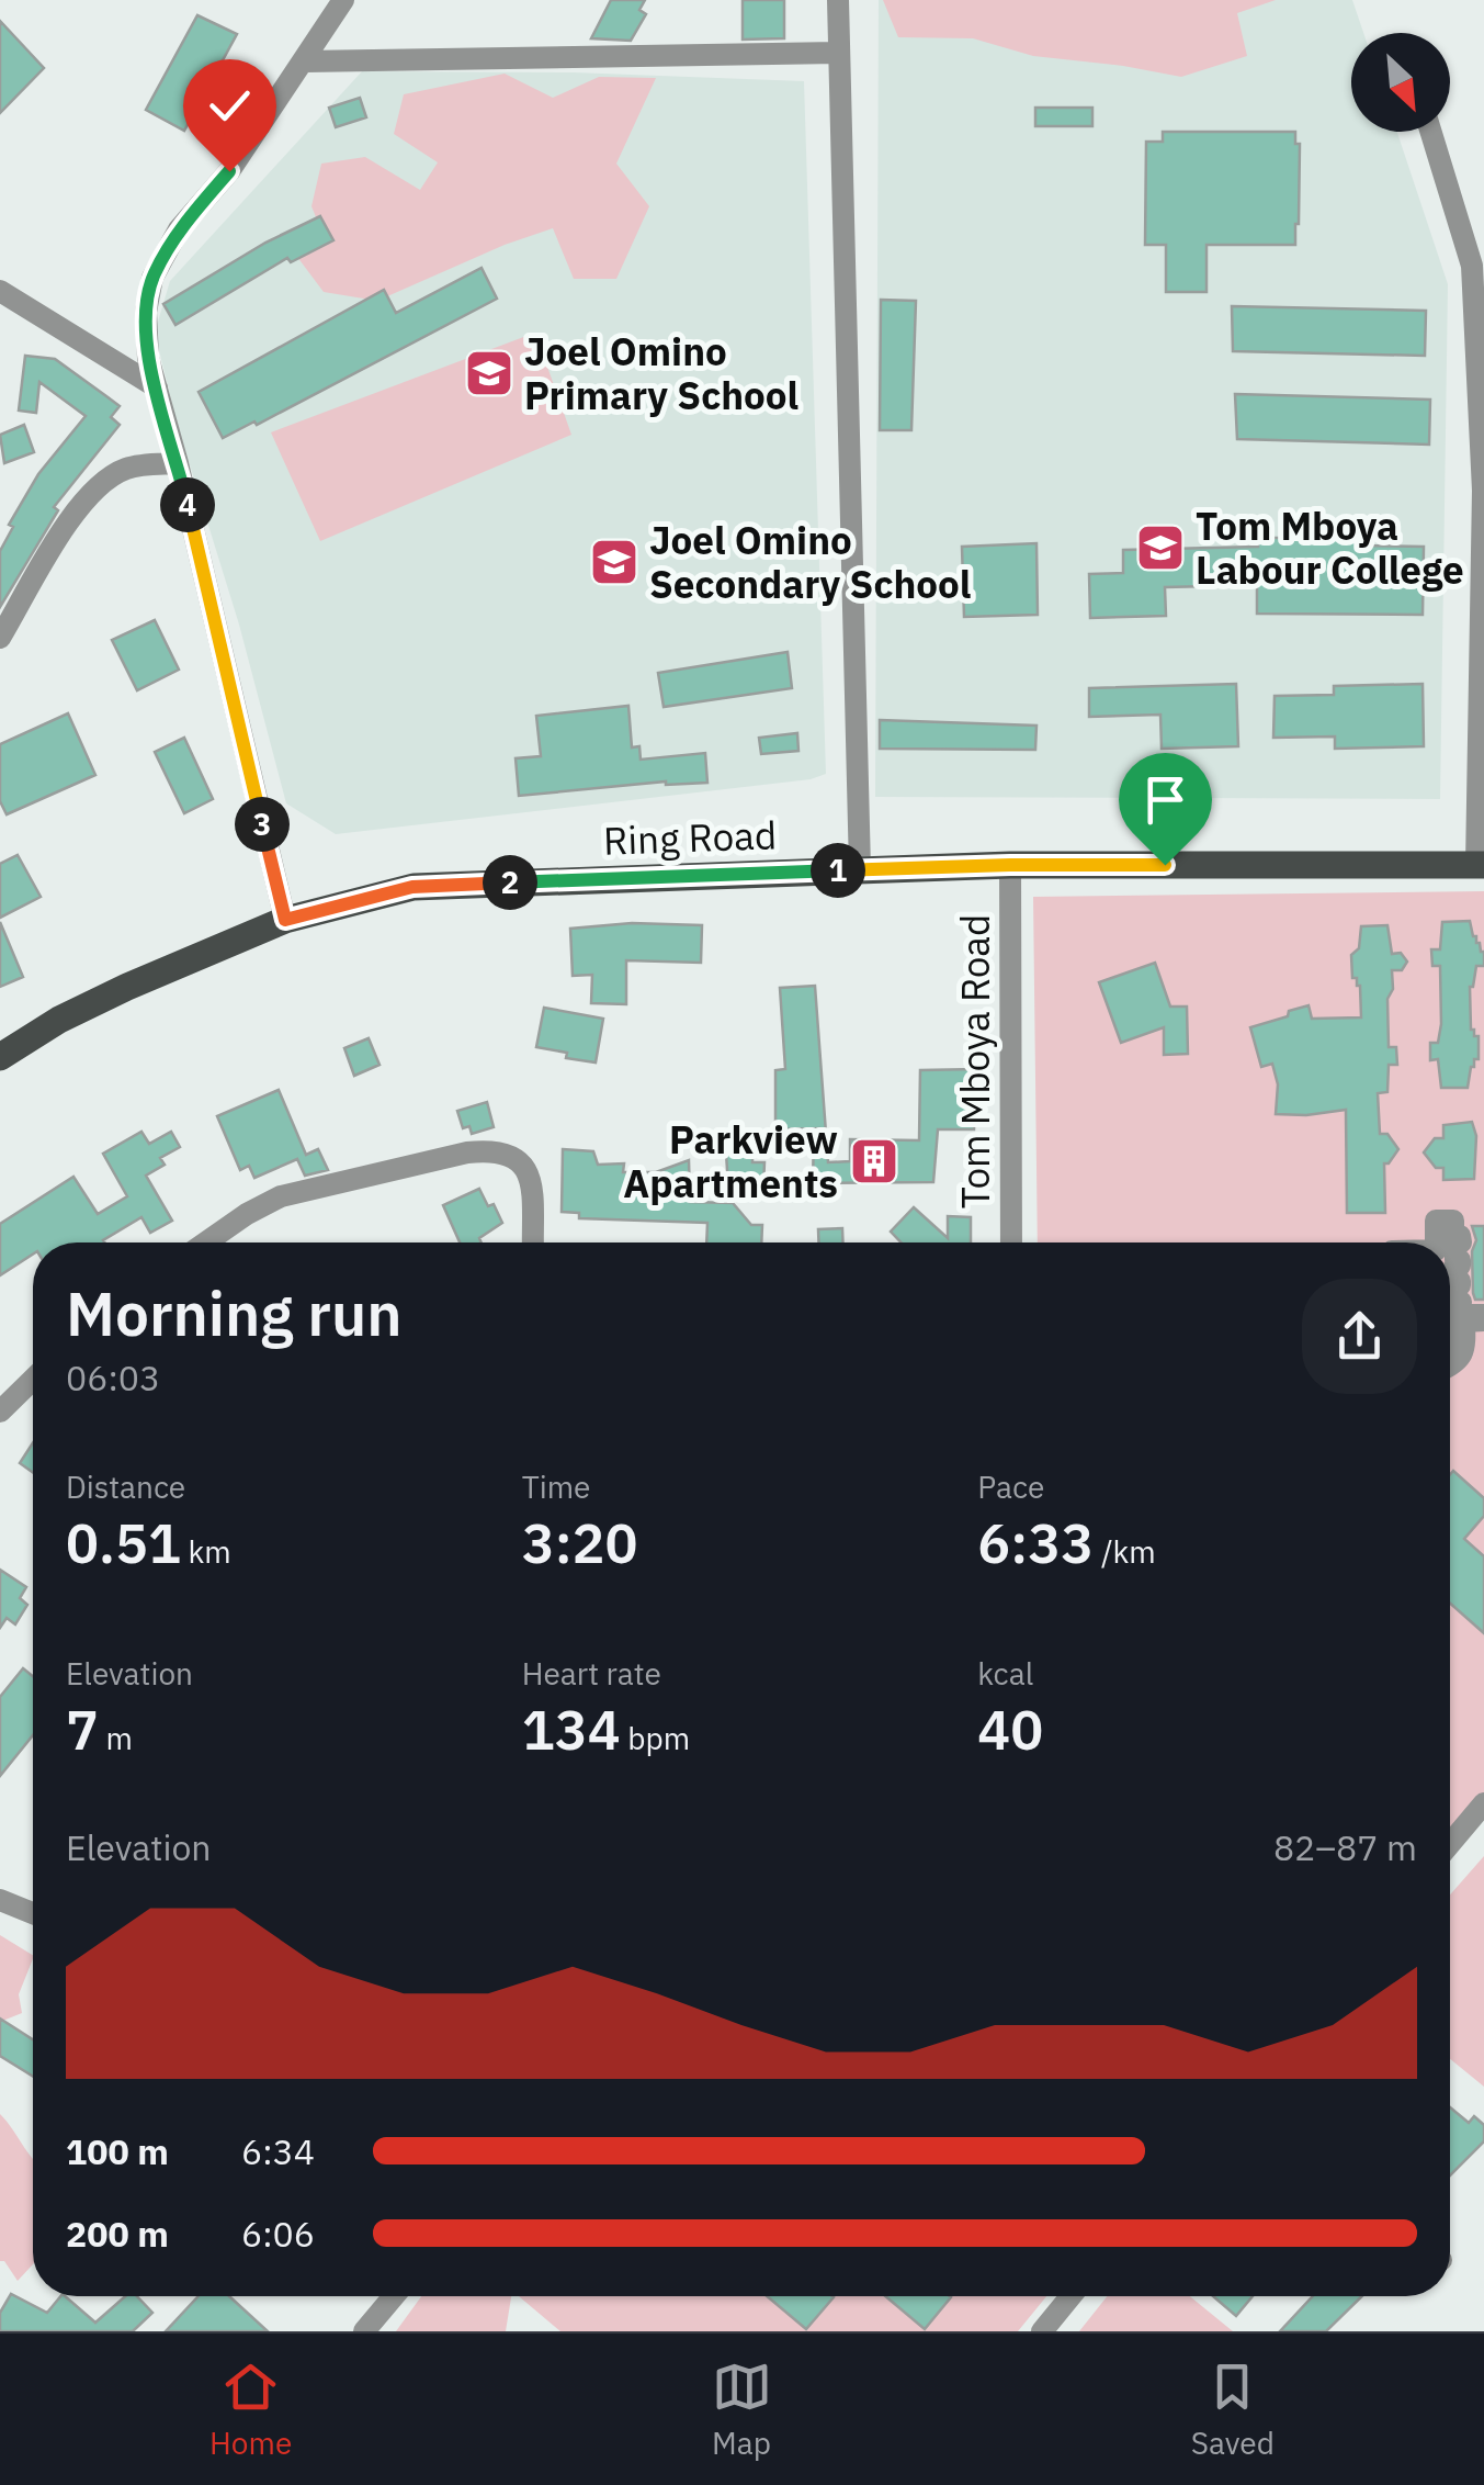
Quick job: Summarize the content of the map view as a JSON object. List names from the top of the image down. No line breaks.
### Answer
{"streets":{"main road":["Ring Road"],"street":["Tom Mboya Road"]},"crossings":[["Ring Road","Tom Mboya Road"]],"places":{"school or university":["Joel Omino Primary School","Tom Mboya Labour College","Joel Omino Secondary School"],"building":["Parkview Apartments"]},"north":"bottom right","page":{"pins":["4","3","1","2"],"heading":["Morning run","06:03"],"stats":[["Distance","0.51 km"],["Time","3:20"],["Pace","6:33 /km"],["Elevation","7 m"],["Heart rate","134 bpm"],["kcal","40"]],"chart":["Elevation","82–87 m"],"list":[{"name":"100 m","note":"6:34"},{"name":"200 m","note":"6:06"}],"tabs":["Home","Map","Saved"]}}
